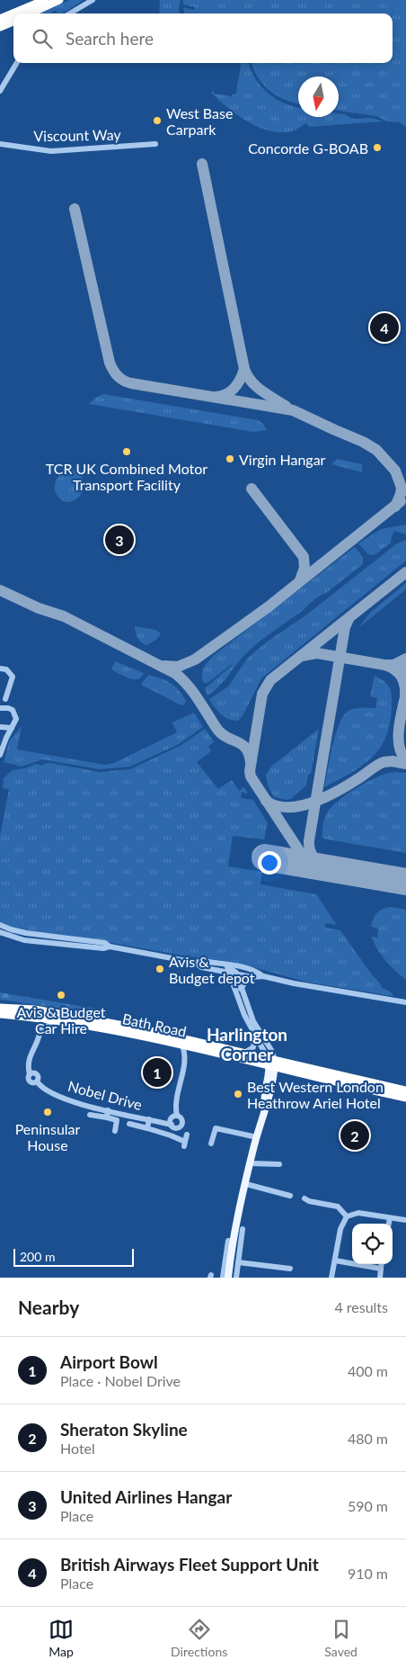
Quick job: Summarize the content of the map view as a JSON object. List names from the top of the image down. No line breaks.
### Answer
{"streets":{"highway":["Bath Road"],"street":["Viscount Way","Nobel Drive"]},"districts":["Harlington Corner"],"places":["West Base Carpark","Concorde G-BOAB","TCR UK Combined Motor Transport Facility","Virgin Hangar","Avis & Budget depot","Avis & Budget Car Hire","Best Western London Heathrow Ariel Hotel","Peninsular House"],"scale_bar":"200 m","north":"bottom","page":{"search":"Search here","pins":["4","3","1","2"],"scale":"200 m","heading":["Nearby","4 results"],"list":[{"mark":"1","name":"Airport Bowl","note":"Place · Nobel Drive","value":"400 m"},{"mark":"2","name":"Sheraton Skyline","note":"Hotel","value":"480 m"},{"mark":"3","name":"United Airlines Hangar","note":"Place","value":"590 m"},{"mark":"4","name":"British Airways Fleet Support Unit","note":"Place","value":"910 m"}],"nav":["Map","Directions","Saved"]}}
